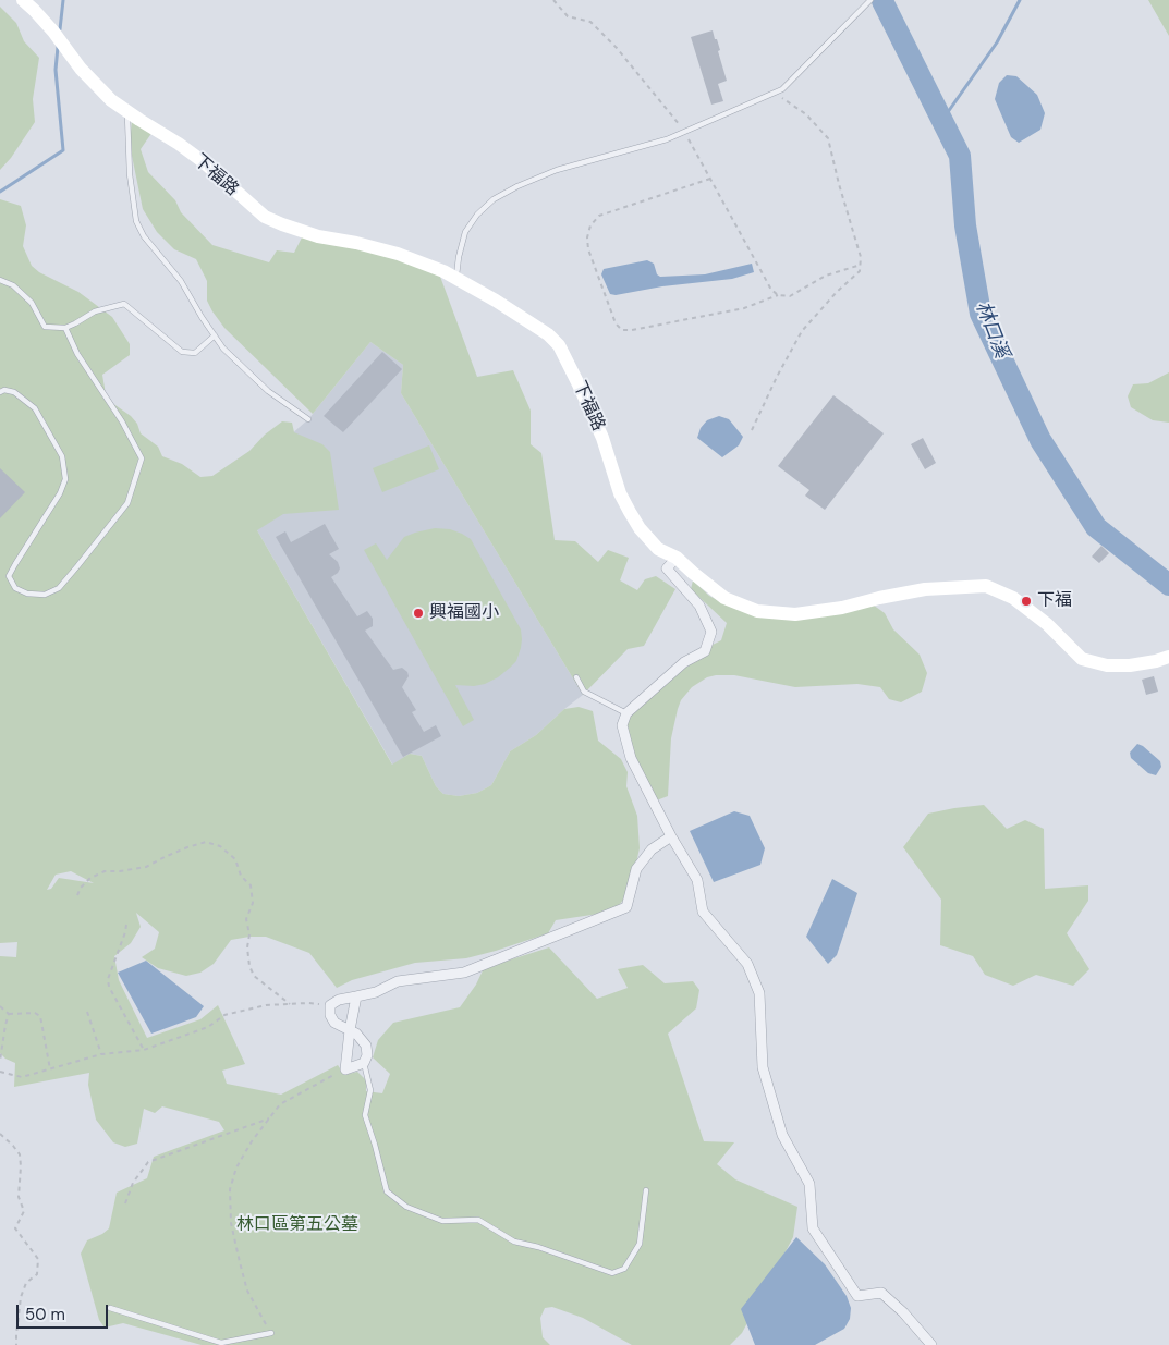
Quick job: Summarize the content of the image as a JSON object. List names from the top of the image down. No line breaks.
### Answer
{"streets":{"main road":["下福路"]},"water":["林口溪"],"parks":["林口區第五公墓"],"places":["下福","興福國小"],"scale_bar":"50 m"}
